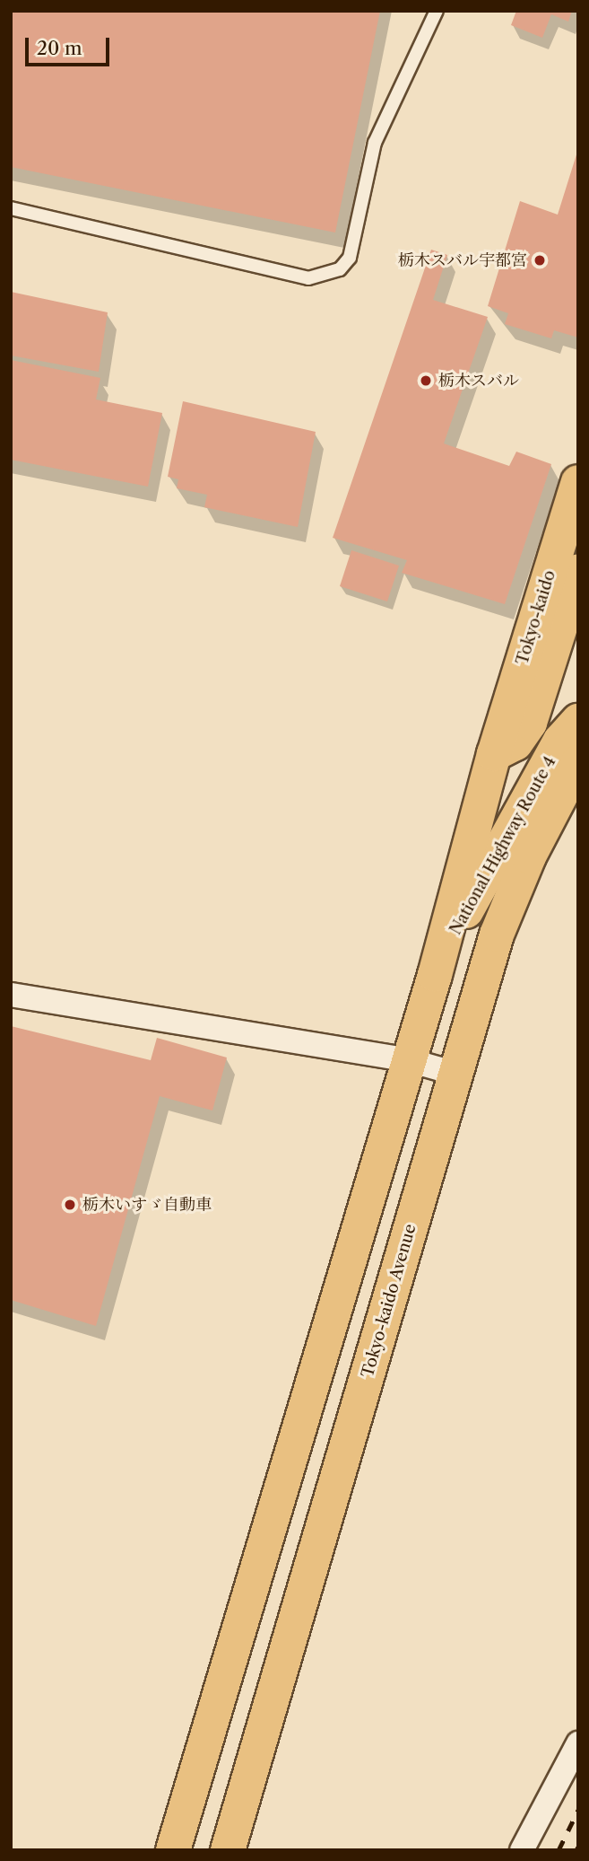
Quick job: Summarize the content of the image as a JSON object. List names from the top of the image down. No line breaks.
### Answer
{"streets":{"highway":["Tokyo-kaido","National Highway Route 4","Tokyo-kaido Avenue"]},"crossings":[["Tokyo-kaido","National Highway Route 4"]],"places":["栃木スバル宇都宮","栃木スバル","栃木いすゞ自動車"],"scale_bar":"20 m"}
